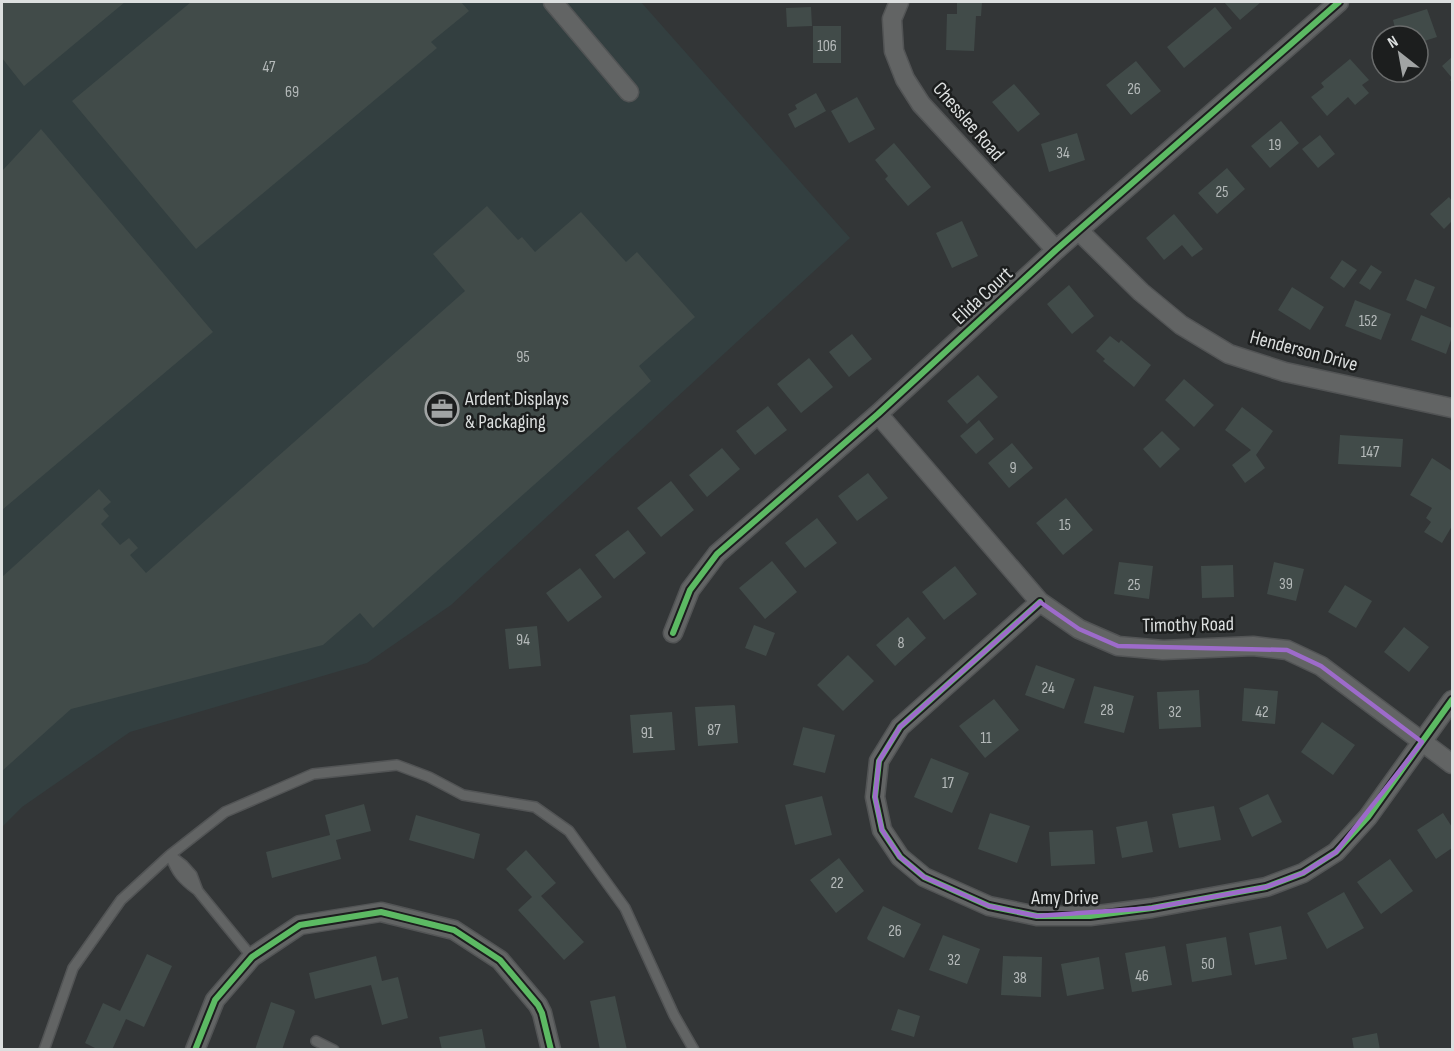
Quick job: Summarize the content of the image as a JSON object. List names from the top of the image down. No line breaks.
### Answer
{"streets":{"street":["Chesslee Road","Elida Court","Henderson Drive","Timothy Road","Amy Drive"]},"crossings":[["Chesslee Road","Elida Court"],["Elida Court","Henderson Drive"],["Elida Court","Timothy Road"],["Timothy Road","Amy Drive"]],"places":{"office":["Ardent Displays & Packaging"]},"house_numbers":["106","47","26","69","19","34","25","152","95","147","9","15","39","25","94","8","24","28","32","42","87","91","11","17","22","26","32","50","46","38"],"north":"top left"}
